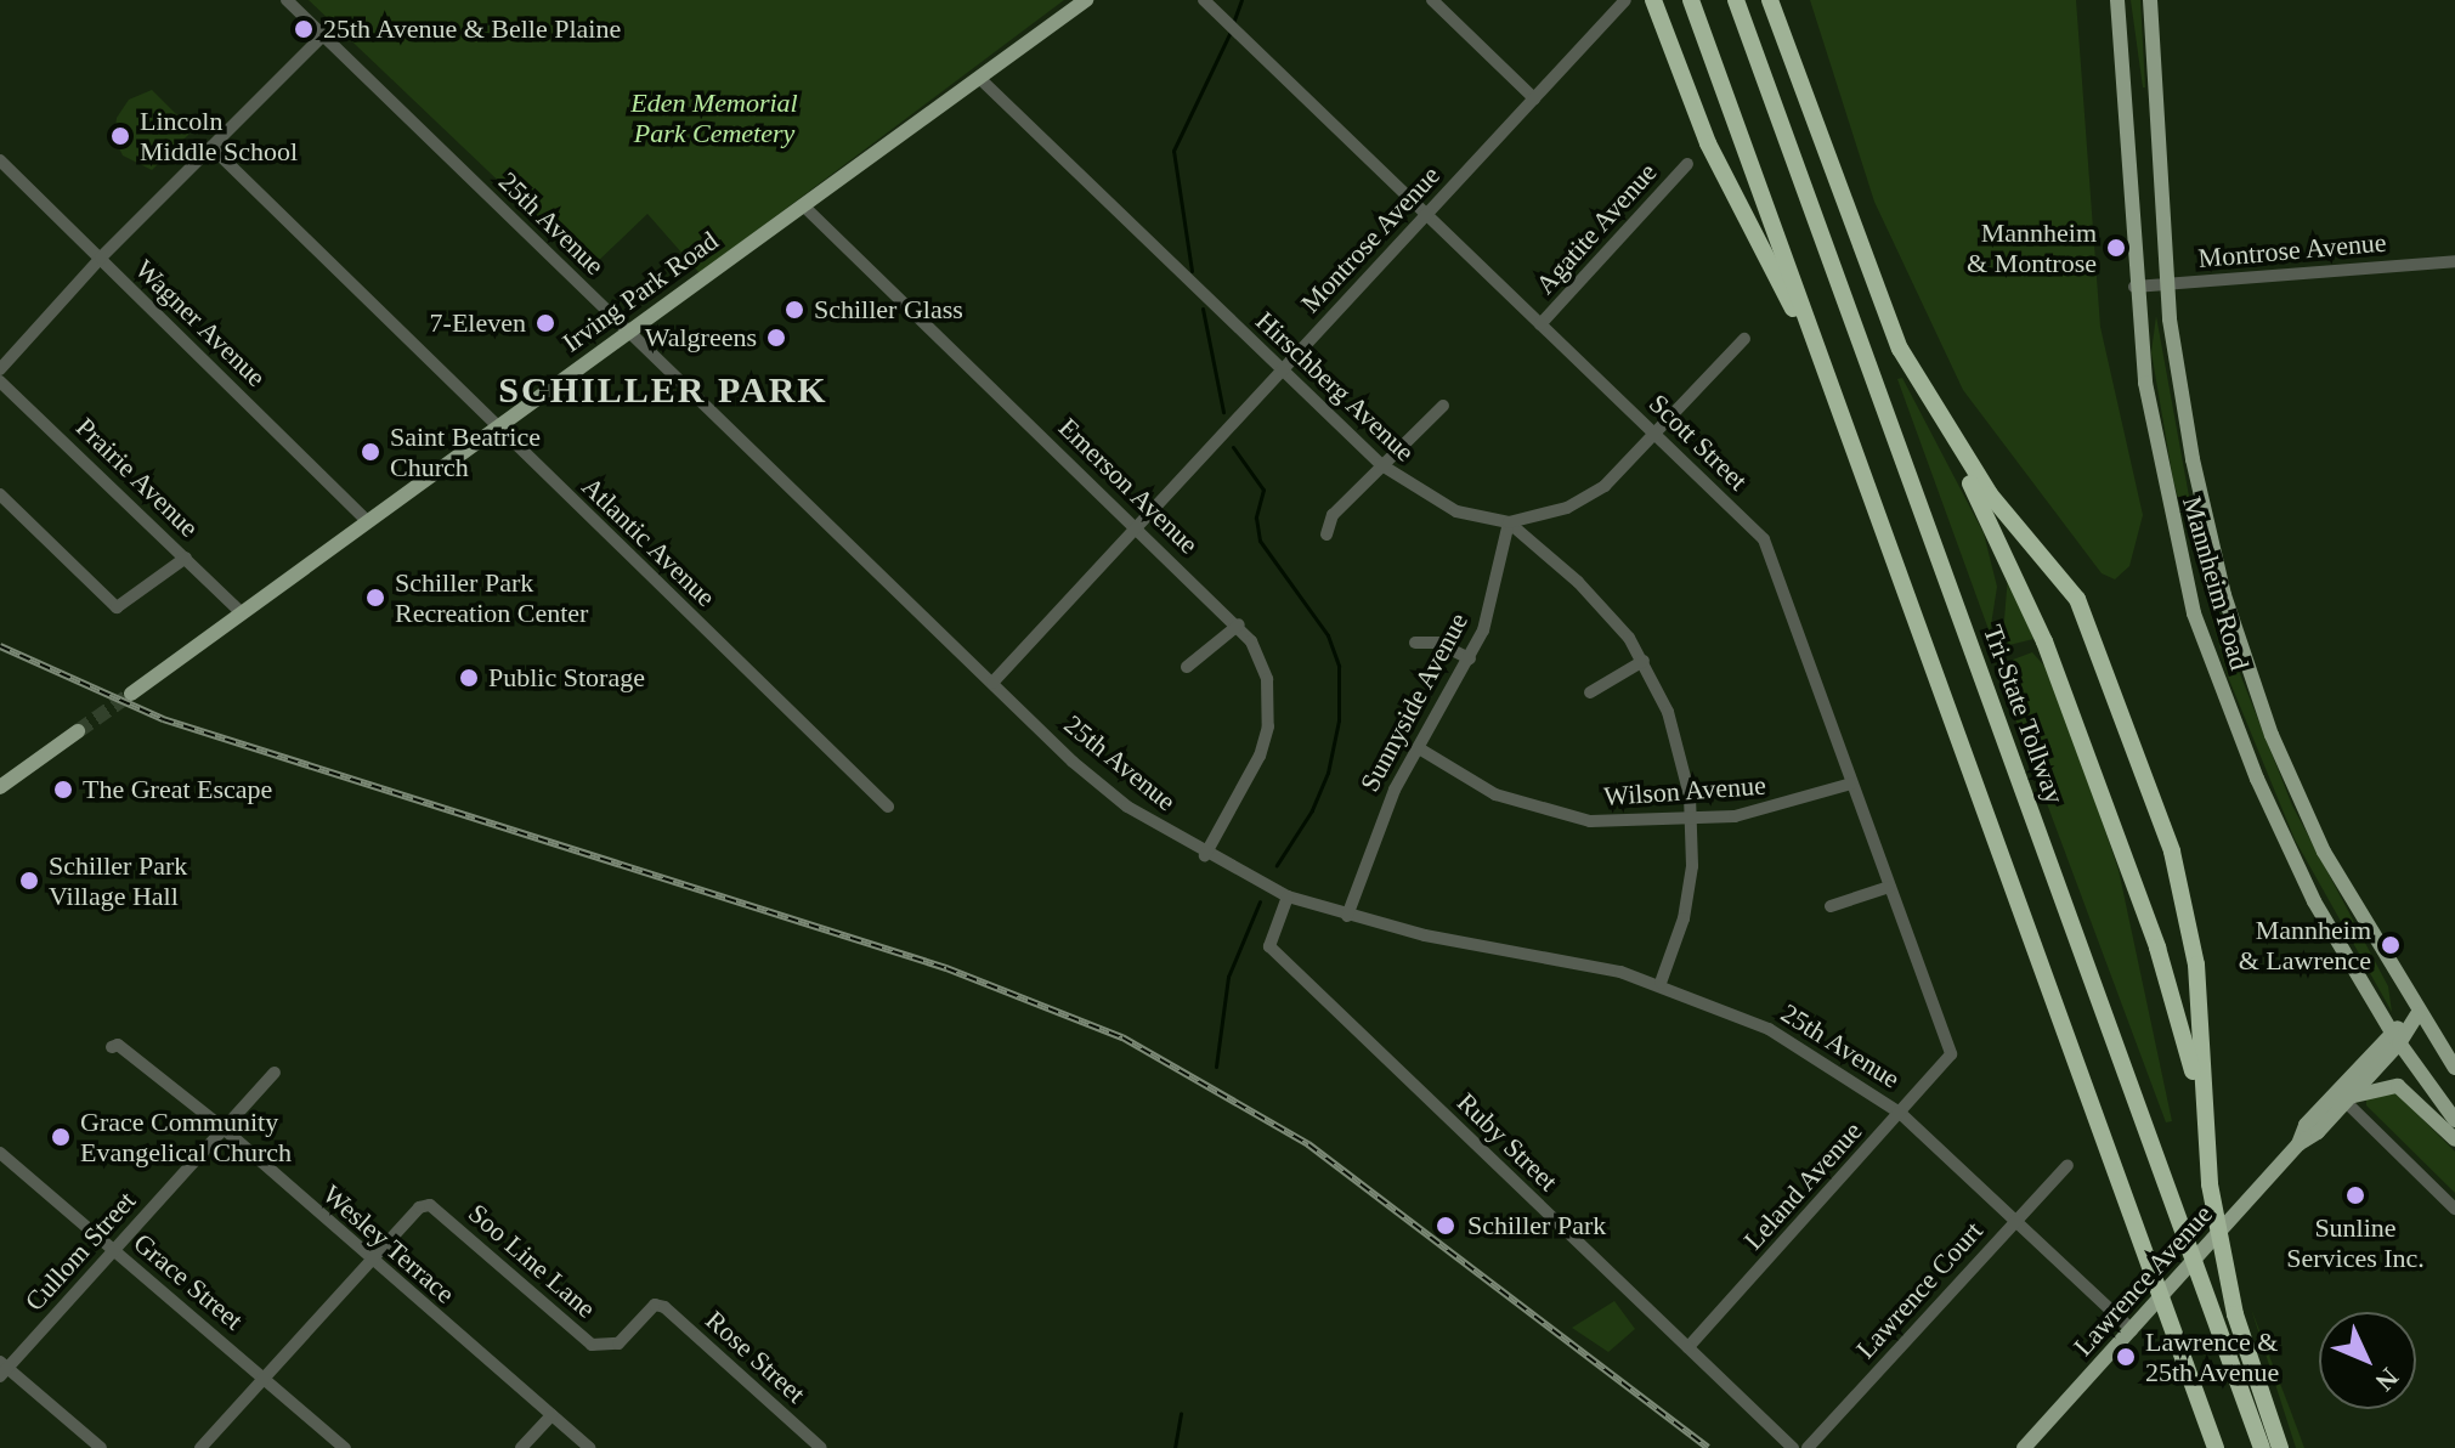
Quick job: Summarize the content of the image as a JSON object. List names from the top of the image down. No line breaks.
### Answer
{"streets":{"highway":["Tri-State Tollway"],"main road":["Irving Park Road","Mannheim Road","Lawrence Avenue"],"street":["25th Avenue","Agatite Avenue","Montrose Avenue","Wagner Avenue","Hirschberg Avenue","Scott Street","Prairie Avenue","Emerson Avenue","Atlantic Avenue","Sunnyside Avenue","Wilson Avenue","Ruby Street","Leland Avenue","Wesley Terrace","Cullom Street","Soo Line Lane","Grace Street","Lawrence Court","Rose Street"]},"crossings":[["25th Avenue","Montrose Avenue"],["25th Avenue","Irving Park Road"],["25th Avenue","Hirschberg Avenue"],["25th Avenue","Emerson Avenue"],["25th Avenue","Sunnyside Avenue"],["25th Avenue","Ruby Street"],["25th Avenue","Leland Avenue"],["25th Avenue","Lawrence Avenue"],["25th Avenue","Lawrence Court"],["Agatite Avenue","Scott Street"],["Montrose Avenue","Hirschberg Avenue"],["Montrose Avenue","Scott Street"],["Montrose Avenue","Emerson Avenue"],["Montrose Avenue","Mannheim Road"],["Irving Park Road","Wagner Avenue"],["Irving Park Road","Hirschberg Avenue"],["Irving Park Road","Prairie Avenue"],["Irving Park Road","Emerson Avenue"],["Irving Park Road","Atlantic Avenue"],["Hirschberg Avenue","Sunnyside Avenue"],["Hirschberg Avenue","Wilson Avenue"],["Scott Street","Wilson Avenue"],["Scott Street","Leland Avenue"],["Mannheim Road","Lawrence Avenue"],["Sunnyside Avenue","Wilson Avenue"],["Ruby Street","Leland Avenue"],["Wesley Terrace","Cullom Street"],["Wesley Terrace","Soo Line Lane"],["Cullom Street","Grace Street"],["Soo Line Lane","Rose Street"]],"districts":["SCHILLER PARK"],"parks":["Eden Memorial Park Cemetery"],"places":["25th Avenue & Belle Plaine","Lincoln Middle School","Mannheim & Montrose","Schiller Glass","7-Eleven","Walgreens","Saint Beatrice Church","Schiller Park Recreation Center","Public Storage","The Great Escape","Schiller Park Village Hall","Mannheim & Lawrence","Grace Community Evangelical Church","Sunline Services Inc.","Schiller Park","Lawrence & 25th Avenue"],"north":"bottom right"}
